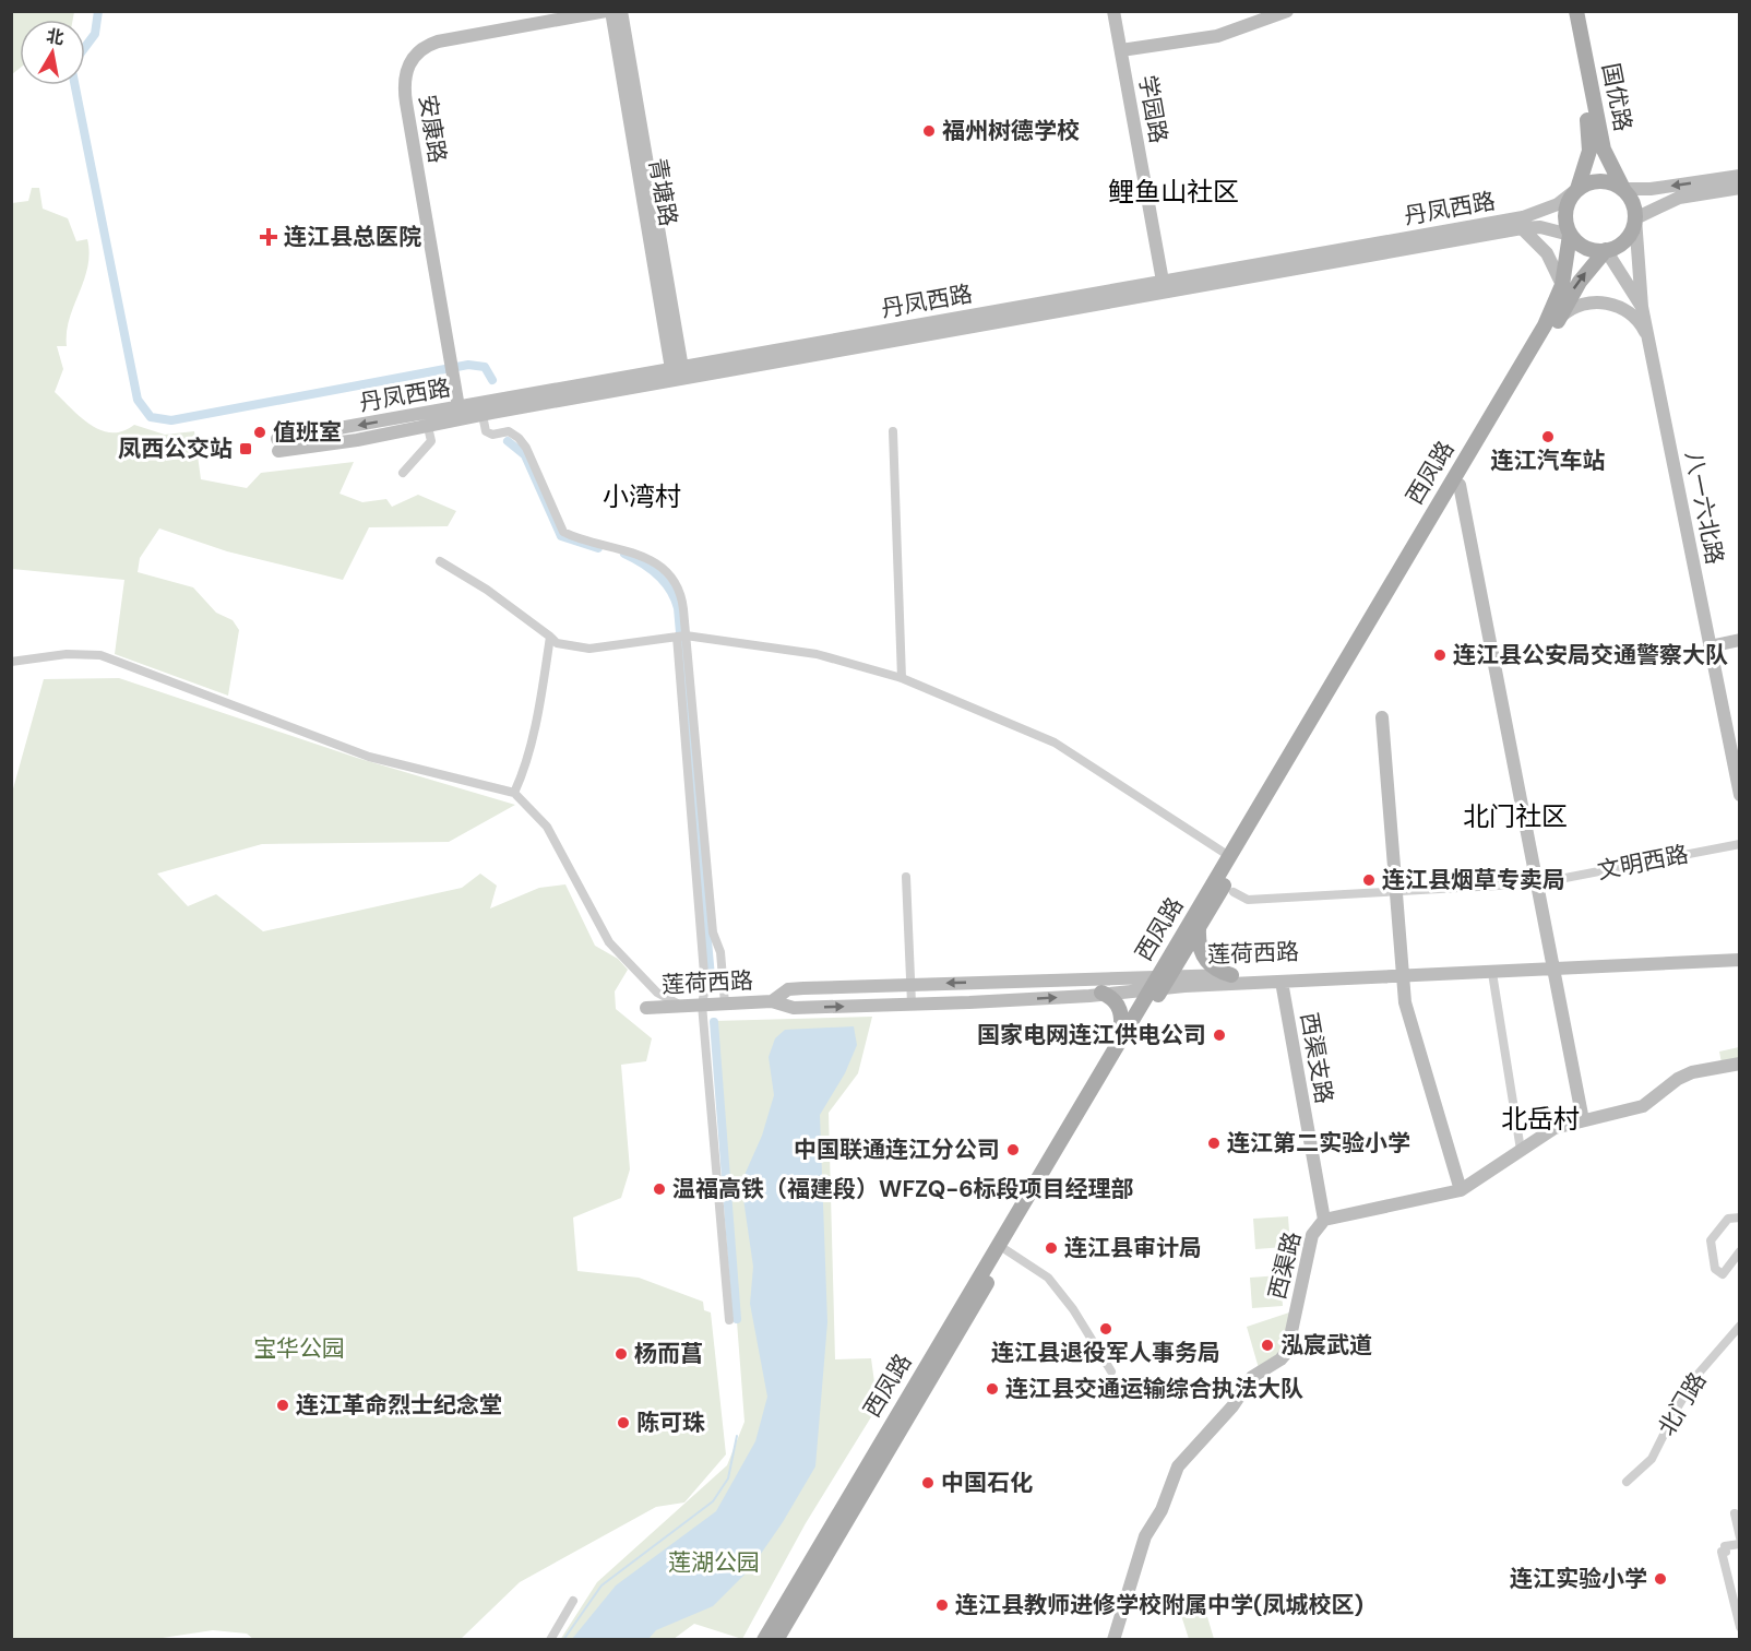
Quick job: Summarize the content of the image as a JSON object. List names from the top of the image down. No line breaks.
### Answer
{"streets":{"main road":["国优路","学园路","安康路","青塘路","丹凤西路","西凤路","八一六北路","莲荷西路","西渠支路","西渠路"],"street":["文明西路","北门路"]},"crossings":[["国优路","丹凤西路"],["国优路","西凤路"],["国优路","八一六北路"],["学园路","丹凤西路"],["安康路","青塘路"],["安康路","丹凤西路"],["青塘路","丹凤西路"],["丹凤西路","西凤路"],["丹凤西路","八一六北路"],["西凤路","八一六北路"],["西凤路","莲荷西路"],["莲荷西路","西渠支路"],["西渠支路","西渠路"]],"districts":["鲤鱼山社区","小湾村","北门社区","北岳村"],"parks":["宝华公园","莲湖公园"],"places":{"other":["福州树德学校","值班室","连江汽车站","连江县公安局交通警察大队","连江县烟草专卖局","国家电网连江供电公司","连江第二实验小学","中国联通连江分公司","温福高铁（福建段）WFZQ-6标段项目经理部","连江县审计局","连江县退役军人事务局","泓宸武道","杨而菖","连江县交通运输综合执法大队","连江革命烈士纪念堂","陈可珠","中国石化","连江实验小学","连江县教师进修学校附属中学(凤城校区)"],"health":["连江县总医院"],"transit":["凤西公交站"]},"north":"top"}
